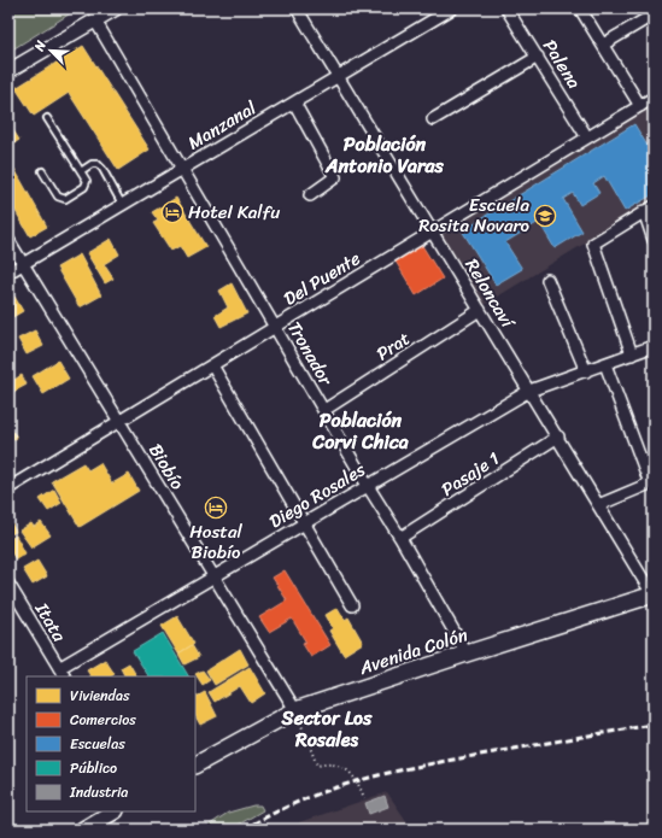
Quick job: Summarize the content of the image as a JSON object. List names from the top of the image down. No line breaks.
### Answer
{"streets":{"main road":["Avenida Colón"],"street":["Palena","Manzanal","Del Puente","Reloncaví","Prat","Tronador","Biobío","Pasaje 1","Diego Rosales","Itata"]},"crossings":[["Palena","Del Puente"],["Manzanal","Reloncaví"],["Manzanal","Tronador"],["Manzanal","Biobío"],["Del Puente","Reloncaví"],["Del Puente","Tronador"],["Del Puente","Biobío"],["Reloncaví","Prat"],["Reloncaví","Pasaje 1"],["Reloncaví","Diego Rosales"],["Reloncaví","Avenida Colón"],["Prat","Tronador"],["Tronador","Pasaje 1"],["Tronador","Diego Rosales"],["Tronador","Avenida Colón"],["Biobío","Diego Rosales"],["Biobío","Avenida Colón"],["Diego Rosales","Itata"]],"districts":["Población Antonio Varas","Población Corvi Chica","Sector Los Rosales"],"places":{"hotel":["Hotel Kalfu","Hostal Biobío"],"school or university":["Escuela Rosita Novaro"]},"legend":["Viviendas","Comercios","Escuelas","Público","Industria"],"north":"top left"}
